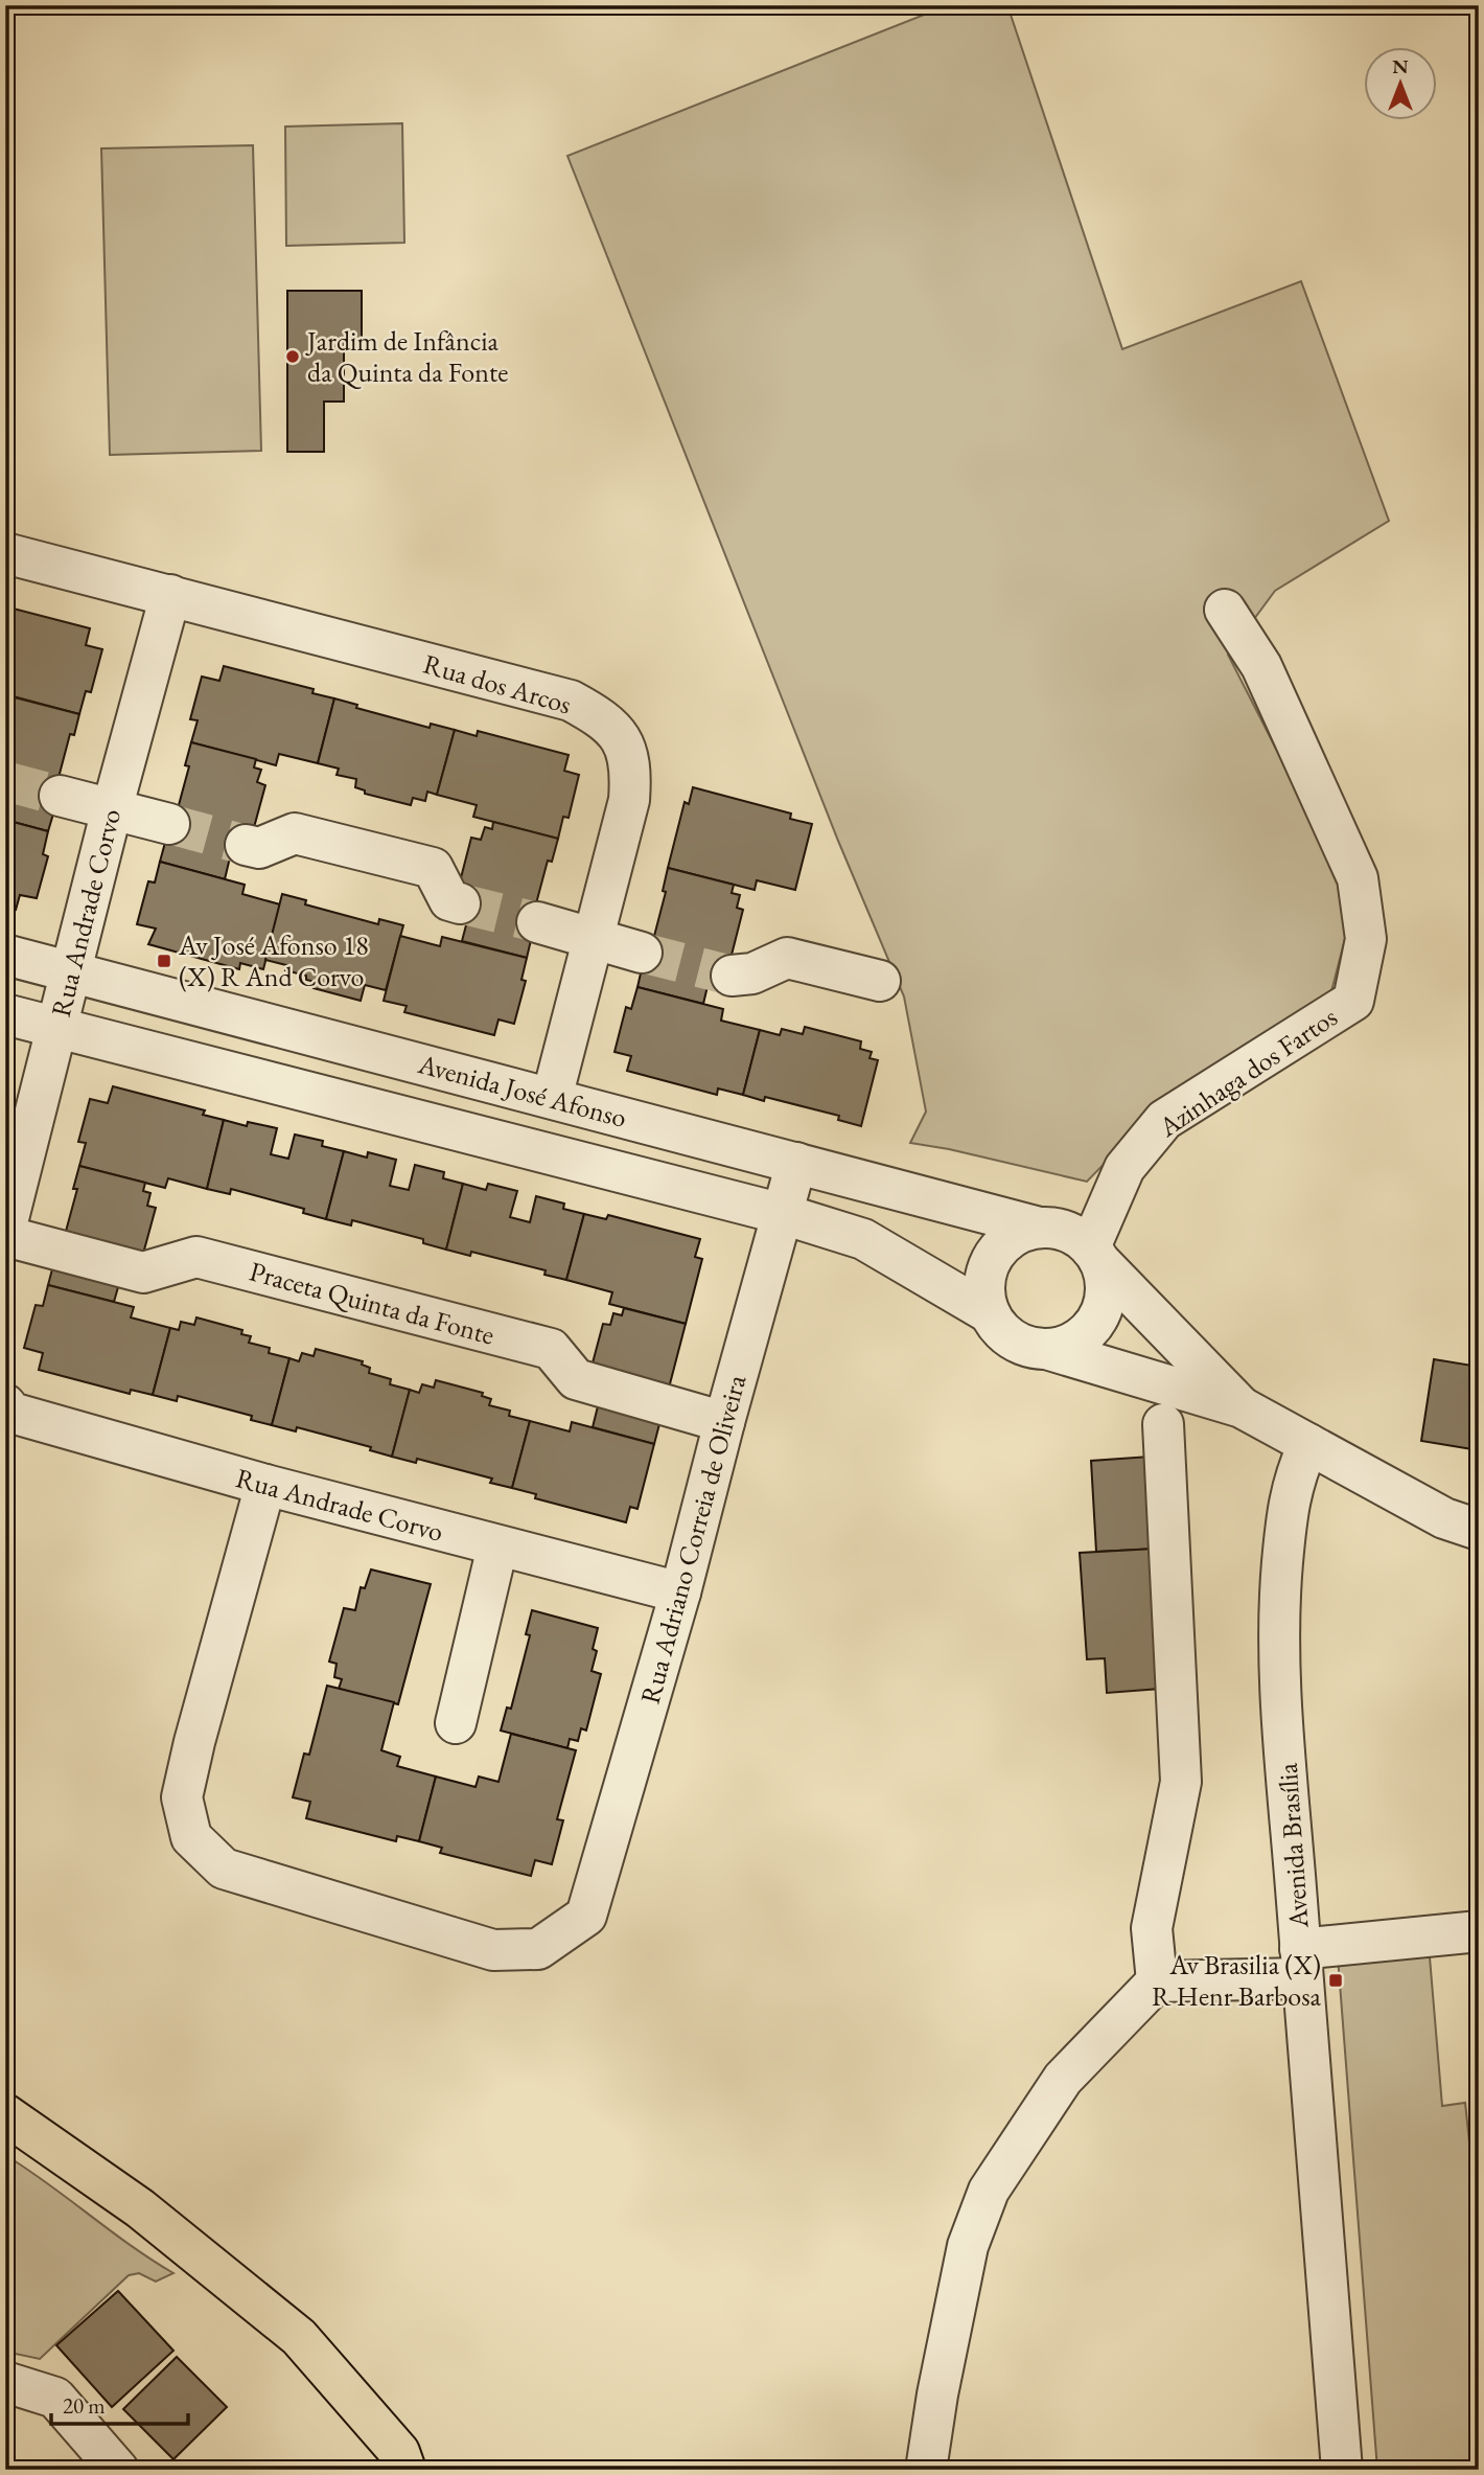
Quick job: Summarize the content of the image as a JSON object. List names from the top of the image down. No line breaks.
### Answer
{"streets":{"street":["Rua dos Arcos","Rua Andrade Corvo","Azinhaga dos Fartos","Avenida José Afonso","Praceta Quinta da Fonte","Rua Adriano Correia de Oliveira","Avenida Brasília"]},"crossings":[["Rua dos Arcos","Rua Andrade Corvo"],["Rua dos Arcos","Avenida José Afonso"],["Rua Andrade Corvo","Avenida José Afonso"],["Rua Andrade Corvo","Rua Adriano Correia de Oliveira"],["Azinhaga dos Fartos","Avenida José Afonso"],["Avenida José Afonso","Rua Adriano Correia de Oliveira"],["Praceta Quinta da Fonte","Rua Adriano Correia de Oliveira"]],"places":{"other":["Jardim de Infância da Quinta da Fonte"],"transit":["Av José Afonso 18 (X) R And Corvo","Av Brasilia (X) R Henr Barbosa"]},"scale_bar":"20 m","north":"top"}
